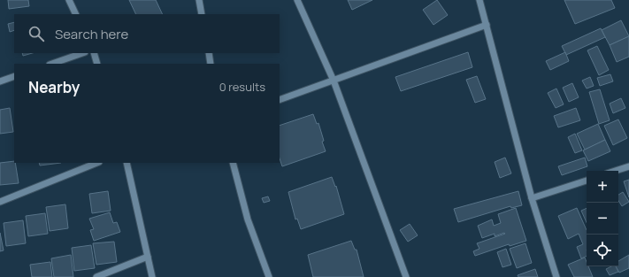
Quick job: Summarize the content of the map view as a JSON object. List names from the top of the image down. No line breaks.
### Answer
{"page":{"search":"Search here","heading":["Nearby","0 results"],"map_buttons":["+","−"]}}
